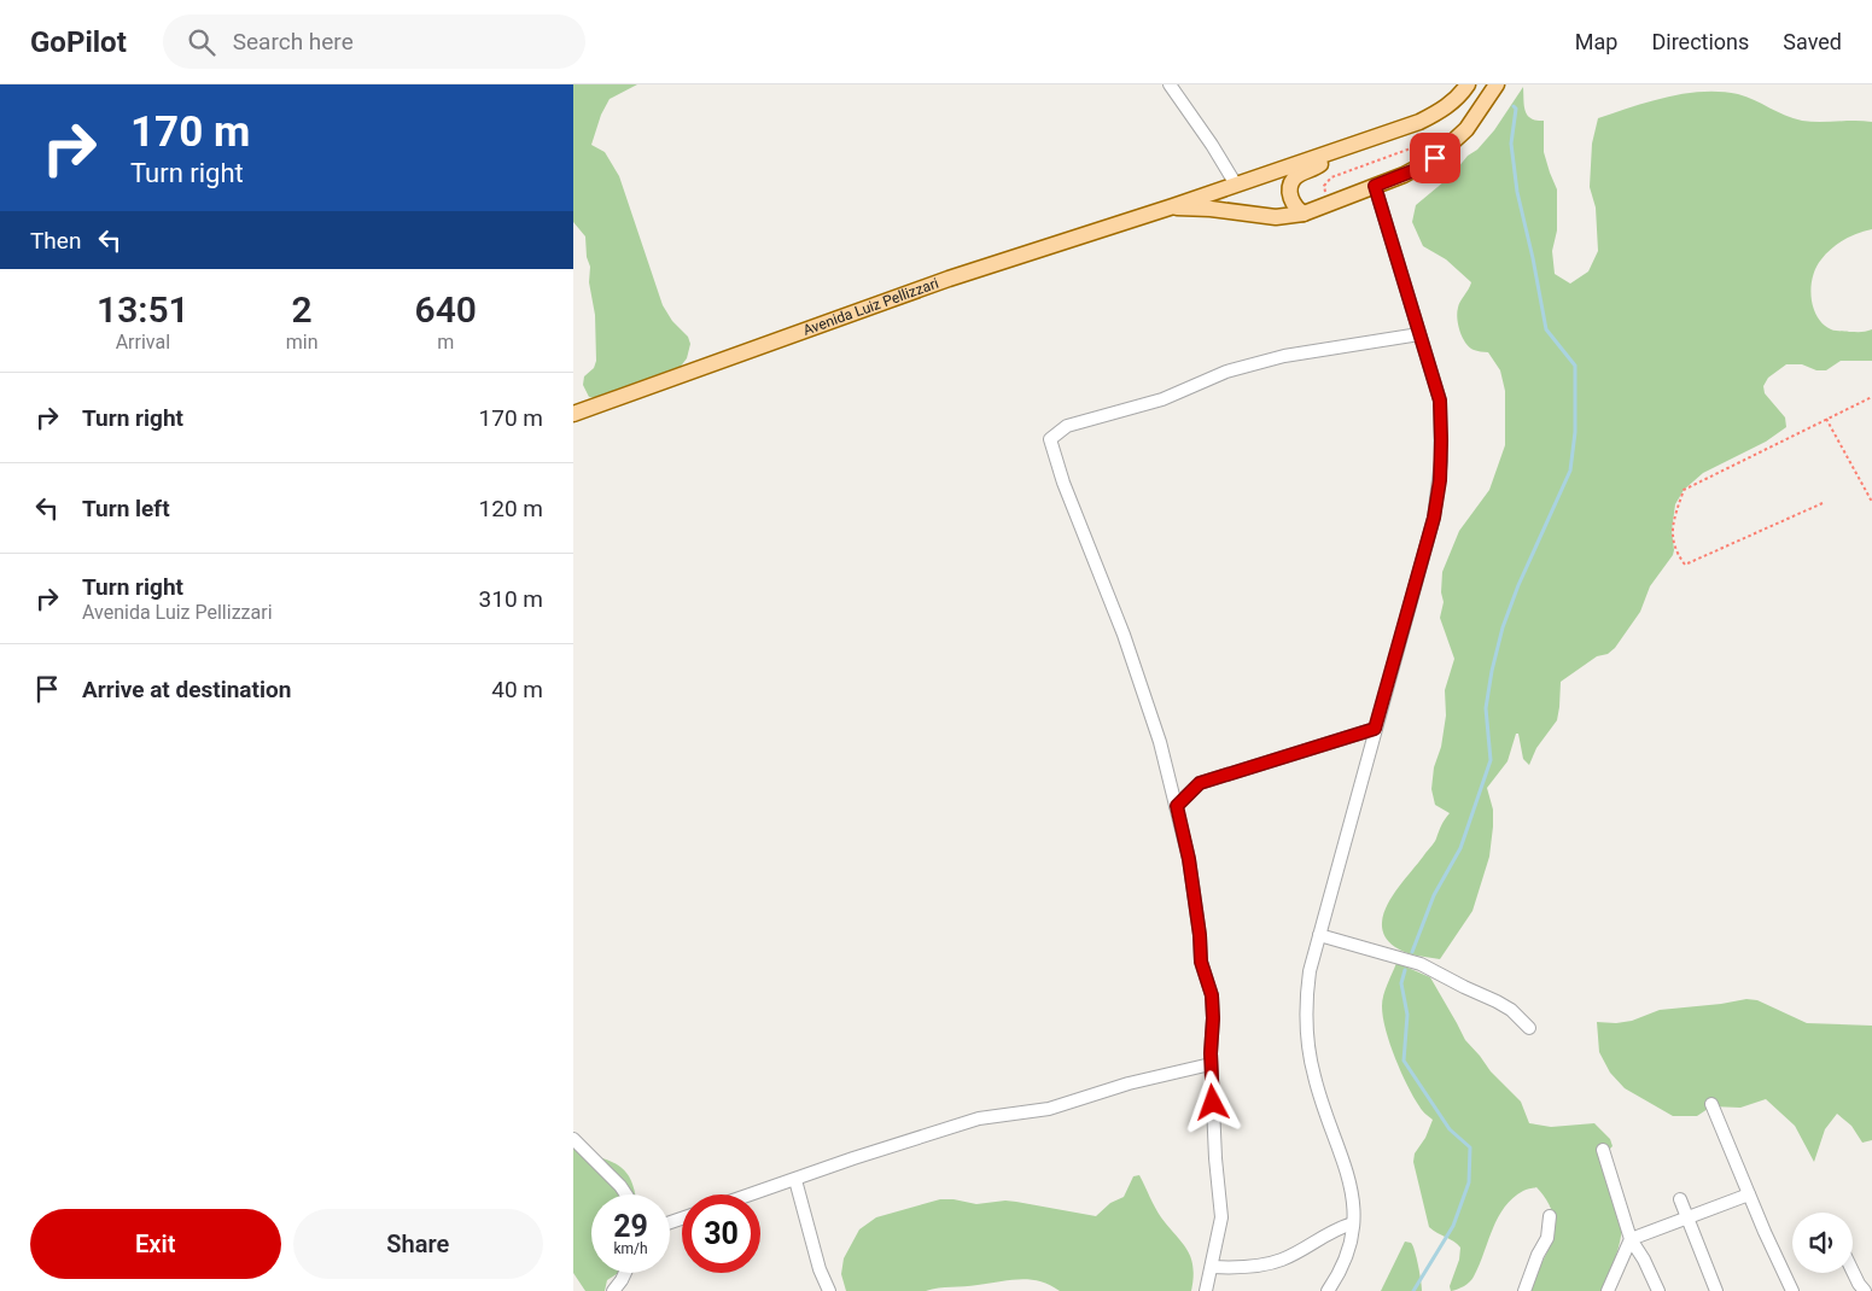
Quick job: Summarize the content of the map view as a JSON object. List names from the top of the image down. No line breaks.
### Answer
{"streets":{"main road":["Avenida Luiz Pellizzari"]},"page":{"header":"GoPilot","search":"Search here","nav":["Map","Directions","Saved"],"turn":["170 m","Turn right"],"then":"Then","eta":["13:51","Arrival","2","min","640","m"],"list":[{"name":"Turn right","value":"170 m"},{"name":"Turn left","value":"120 m"},{"name":"Turn right","note":"Avenida Luiz Pellizzari","value":"310 m"},{"name":"Arrive at destination","value":"40 m"}],"speed":"29 km/h","limit":"30","buttons":["Exit","Share"]}}
